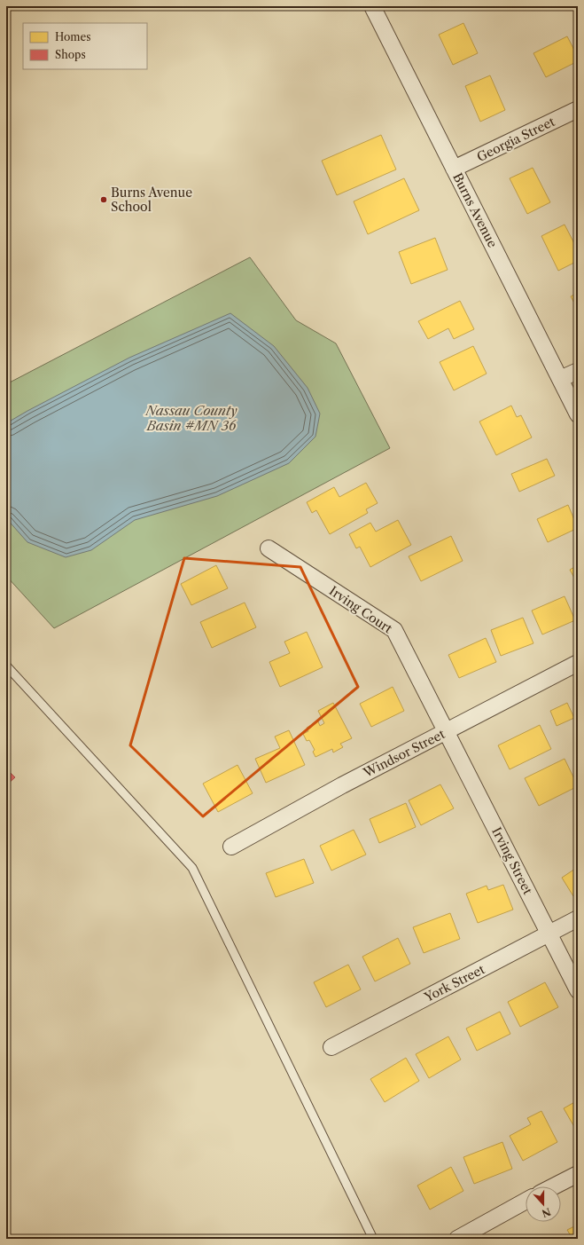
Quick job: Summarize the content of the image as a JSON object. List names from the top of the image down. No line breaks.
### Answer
{"streets":{"street":["Georgia Street","Burns Avenue","Irving Court","Windsor Street","Irving Street","York Street"]},"crossings":[["Georgia Street","Burns Avenue"],["Irving Court","Windsor Street"],["Irving Court","Irving Street"],["Windsor Street","Irving Street"],["Irving Street","York Street"]],"water":["Nassau County Basin #MN 36"],"places":["Burns Avenue School"],"legend":["Homes","Shops"],"north":"bottom"}
